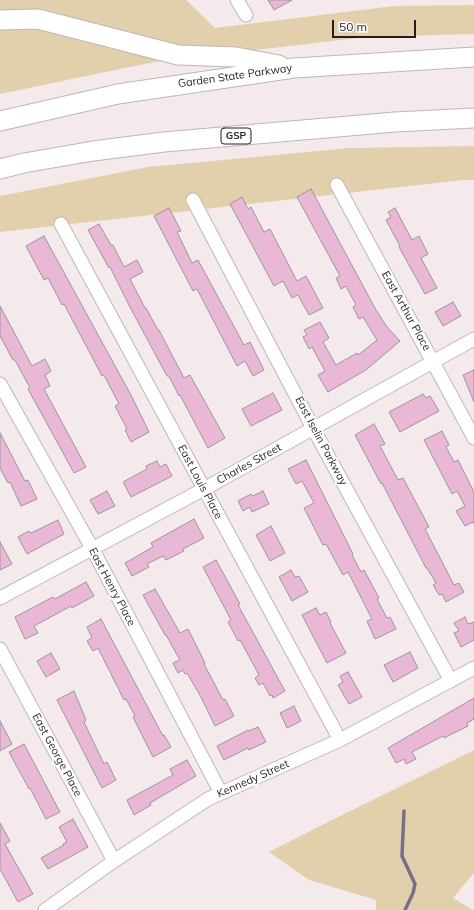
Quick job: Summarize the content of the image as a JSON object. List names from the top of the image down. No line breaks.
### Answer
{"streets":{"highway":["Garden State Parkway","GSP"],"street":["East Arthur Place","East Iselin Parkway","Charles Street","East Louis Place","East Henry Place","East George Place","Kennedy Street"]},"crossings":[["East Arthur Place","Charles Street"],["East Iselin Parkway","Charles Street"],["East Iselin Parkway","Kennedy Street"],["Charles Street","East Louis Place"],["Charles Street","East Henry Place"],["East Louis Place","Kennedy Street"],["East Henry Place","Kennedy Street"],["East George Place","Kennedy Street"]],"scale_bar":"50 m"}
